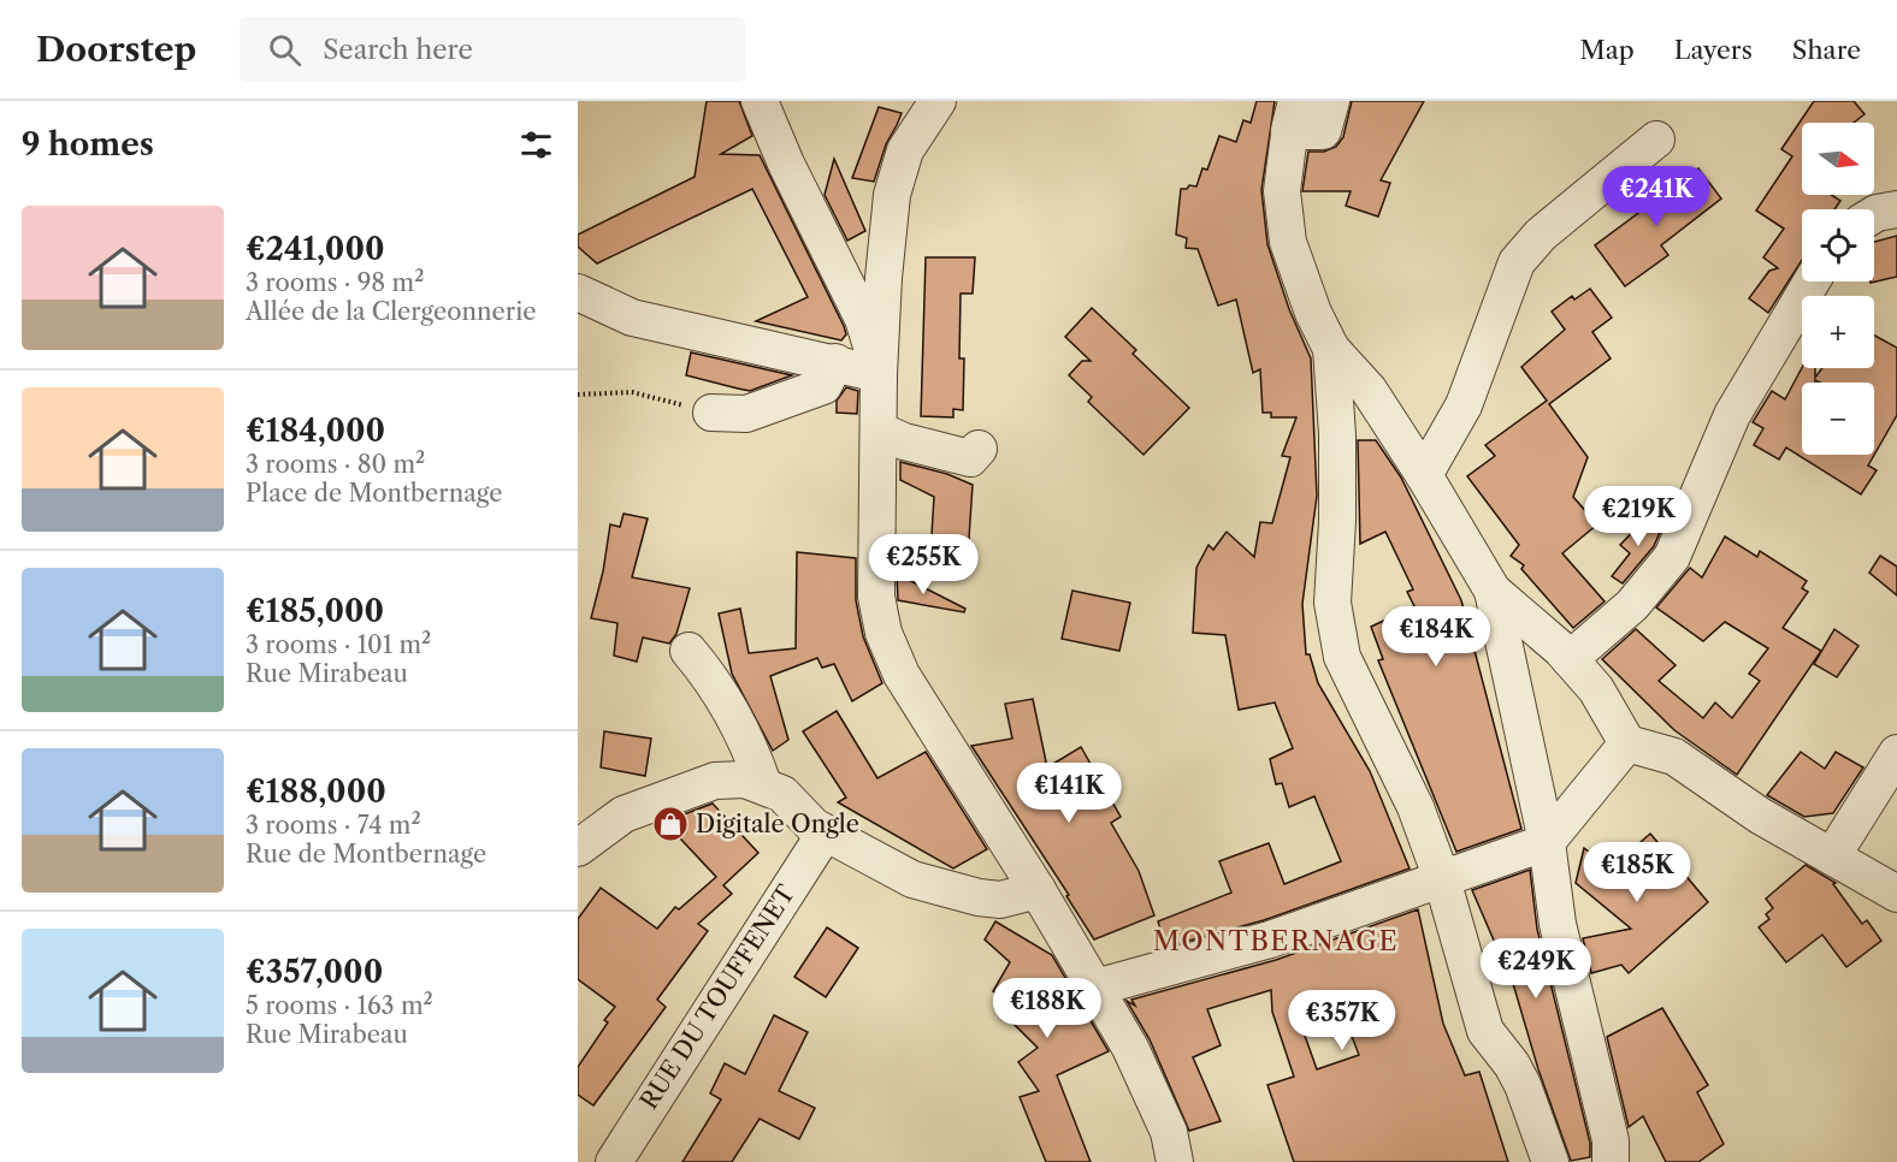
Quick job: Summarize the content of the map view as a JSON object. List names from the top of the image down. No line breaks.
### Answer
{"streets":{"street":["RUE DU TOUFFENET"]},"districts":["MONTBERNAGE"],"places":{"shop":["Digitale Ongle"]},"north":"right","page":{"header":"Doorstep","search":"Search here","nav":["Map","Layers","Share"],"heading":"9 homes","map_buttons":["+","−"],"price":["€241K","€219K","€255K","€184K","€141K","€185K","€249K","€188K","€357K"],"list":[{"name":"€241,000","note":"3 rooms · 98 m² · Allée de la Clergeonnerie"},{"name":"€184,000","note":"3 rooms · 80 m² · Place de Montbernage"},{"name":"€185,000","note":"3 rooms · 101 m² · Rue Mirabeau"},{"name":"€188,000","note":"3 rooms · 74 m² · Rue de Montbernage"},{"name":"€357,000","note":"5 rooms · 163 m² · Rue Mirabeau"}]}}
